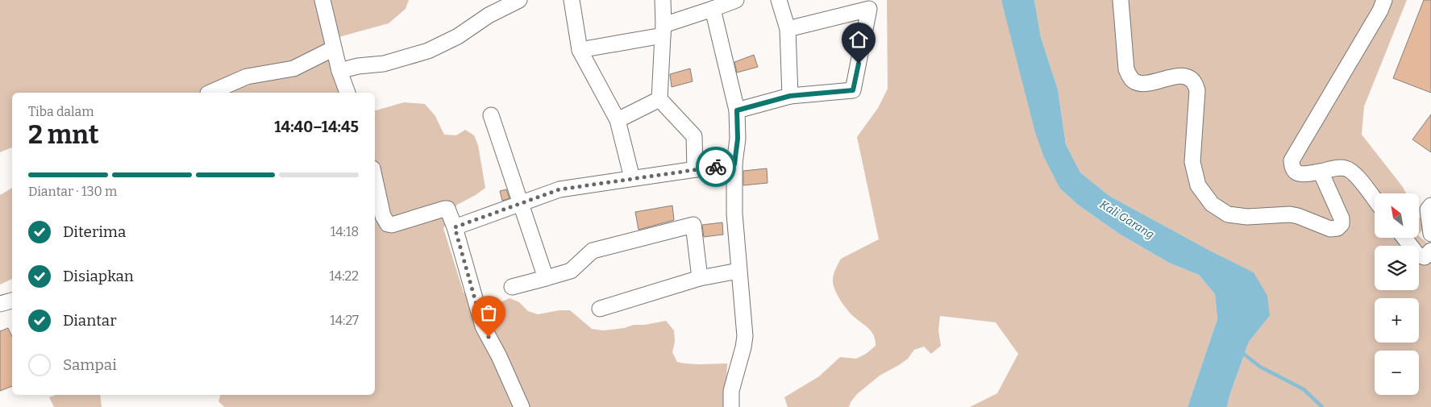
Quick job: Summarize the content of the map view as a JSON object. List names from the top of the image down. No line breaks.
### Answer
{"water":["Kali Garang"],"north":"top left","page":{"heading":["2 mnt","Tiba dalam","14:40–14:45"],"bar":"Diantar · 130 m","map_buttons":["+","−"],"list":[["Diterima","14:18"],["Disiapkan","14:22"],["Diantar","14:27"],"Sampai"]}}
